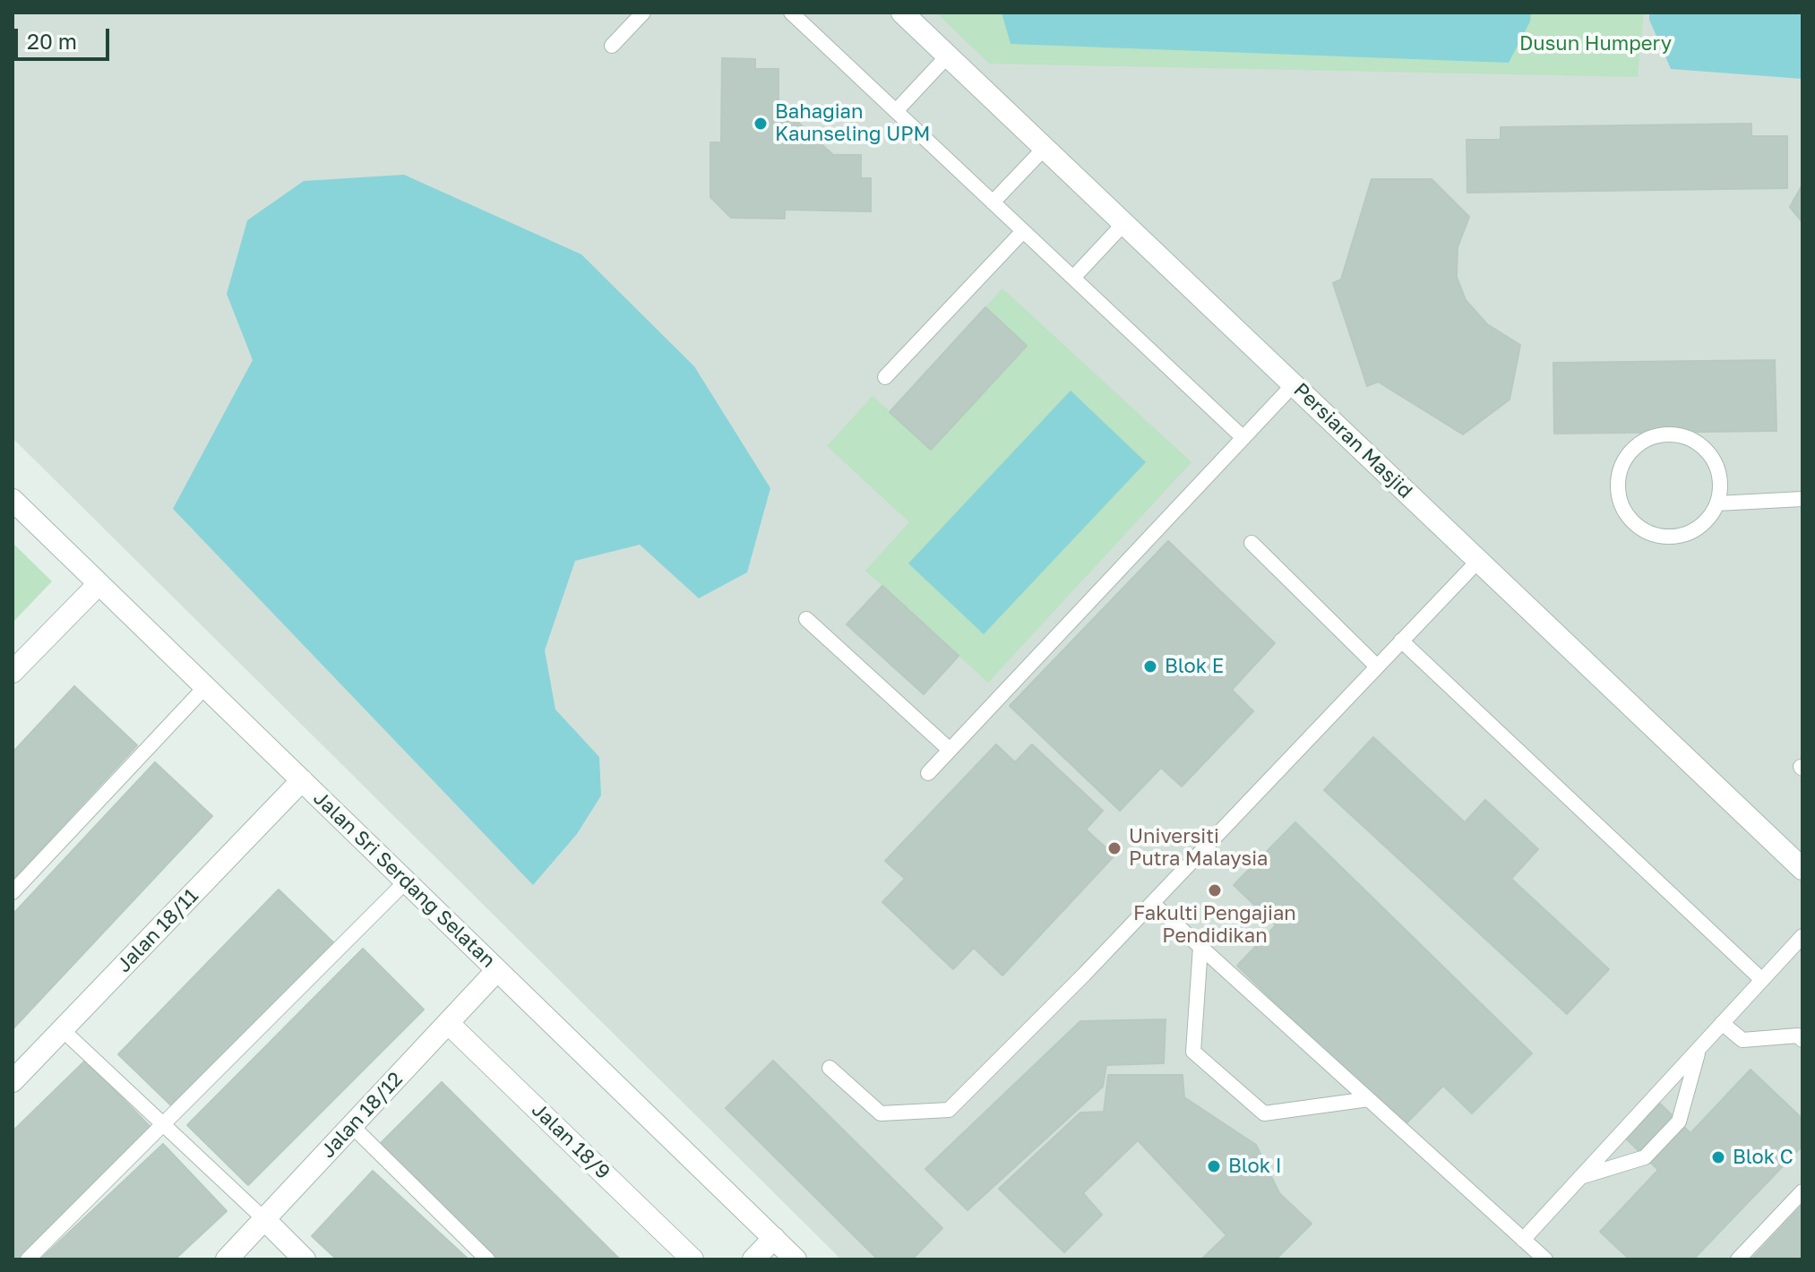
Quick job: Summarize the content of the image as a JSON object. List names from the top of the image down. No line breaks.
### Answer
{"streets":{"street":["Persiaran Masjid","Jalan Sri Serdang Selatan","Jalan 18/11","Jalan 18/12","Jalan 18/9"]},"crossings":[["Jalan Sri Serdang Selatan","Jalan 18/11"],["Jalan Sri Serdang Selatan","Jalan 18/12"],["Jalan 18/12","Jalan 18/9"]],"parks":["Dusun Humpery"],"places":["Bahagian Kaunseling UPM","Blok E","Universiti Putra Malaysia","Fakulti Pengajian Pendidikan","Blok C","Blok I"],"scale_bar":"20 m"}
